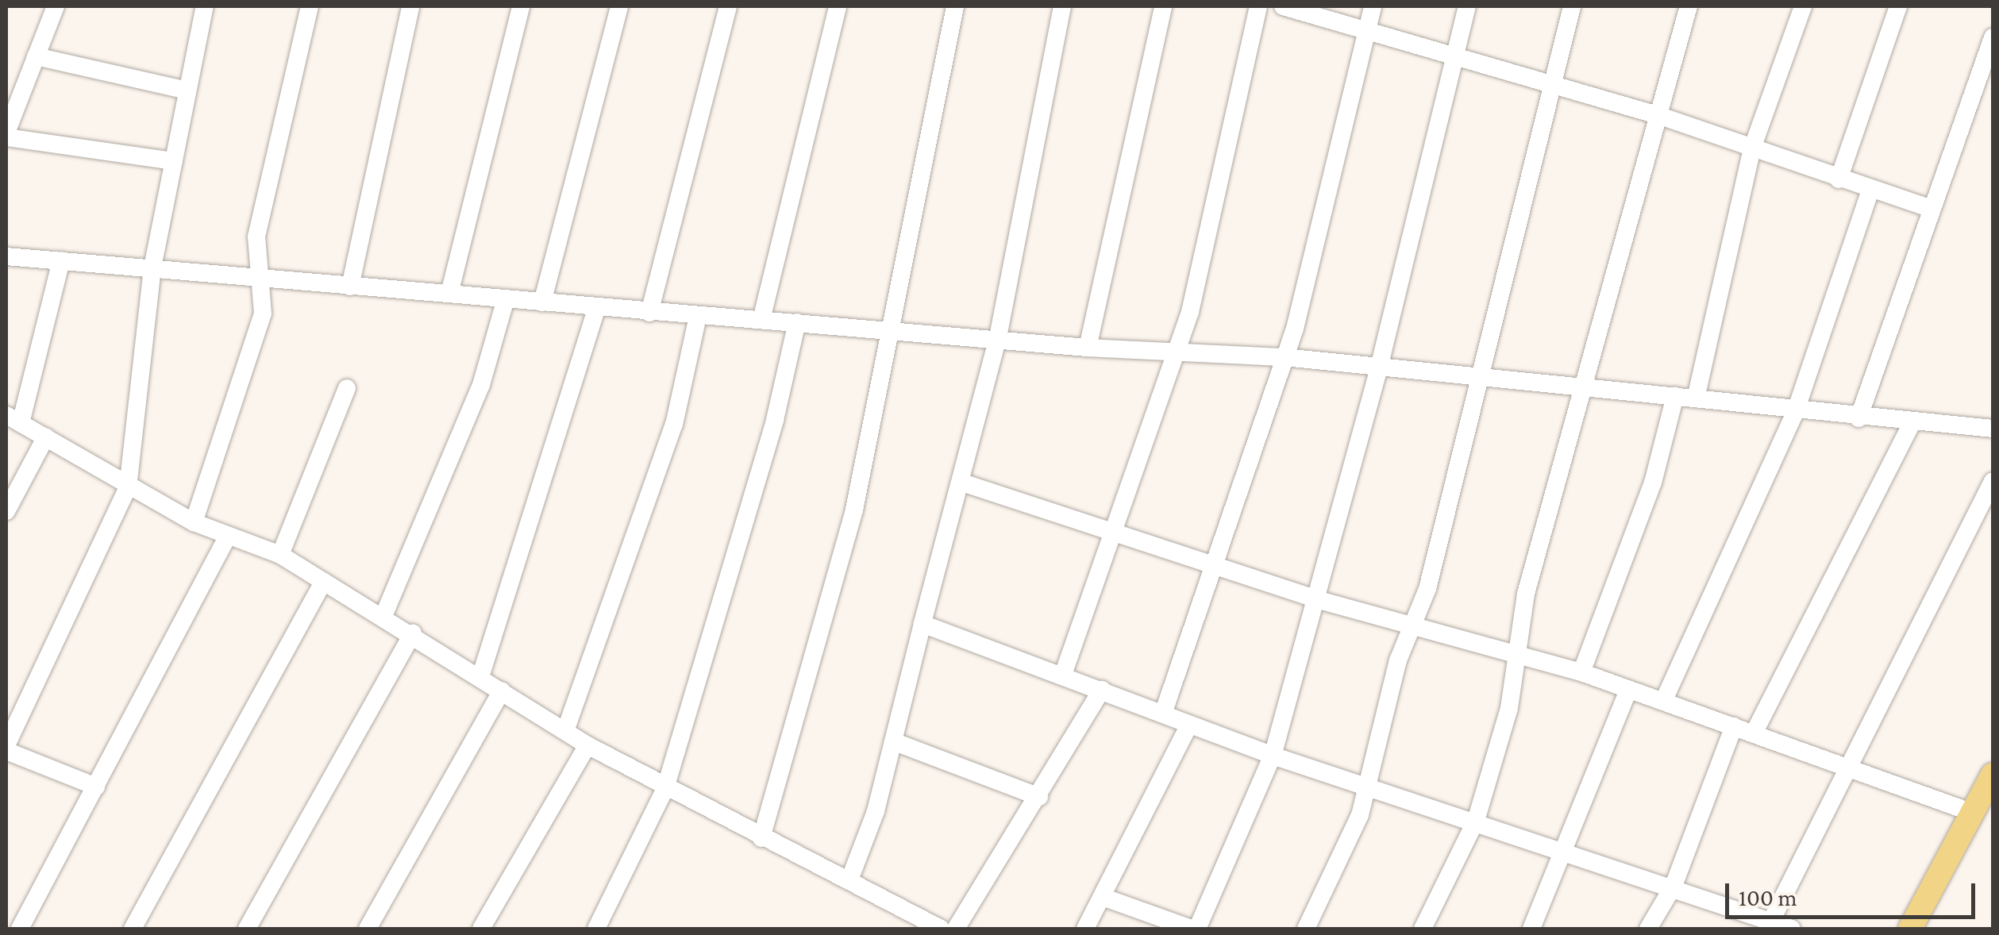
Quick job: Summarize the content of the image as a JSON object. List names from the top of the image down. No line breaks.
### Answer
{"scale_bar":"100 m"}
